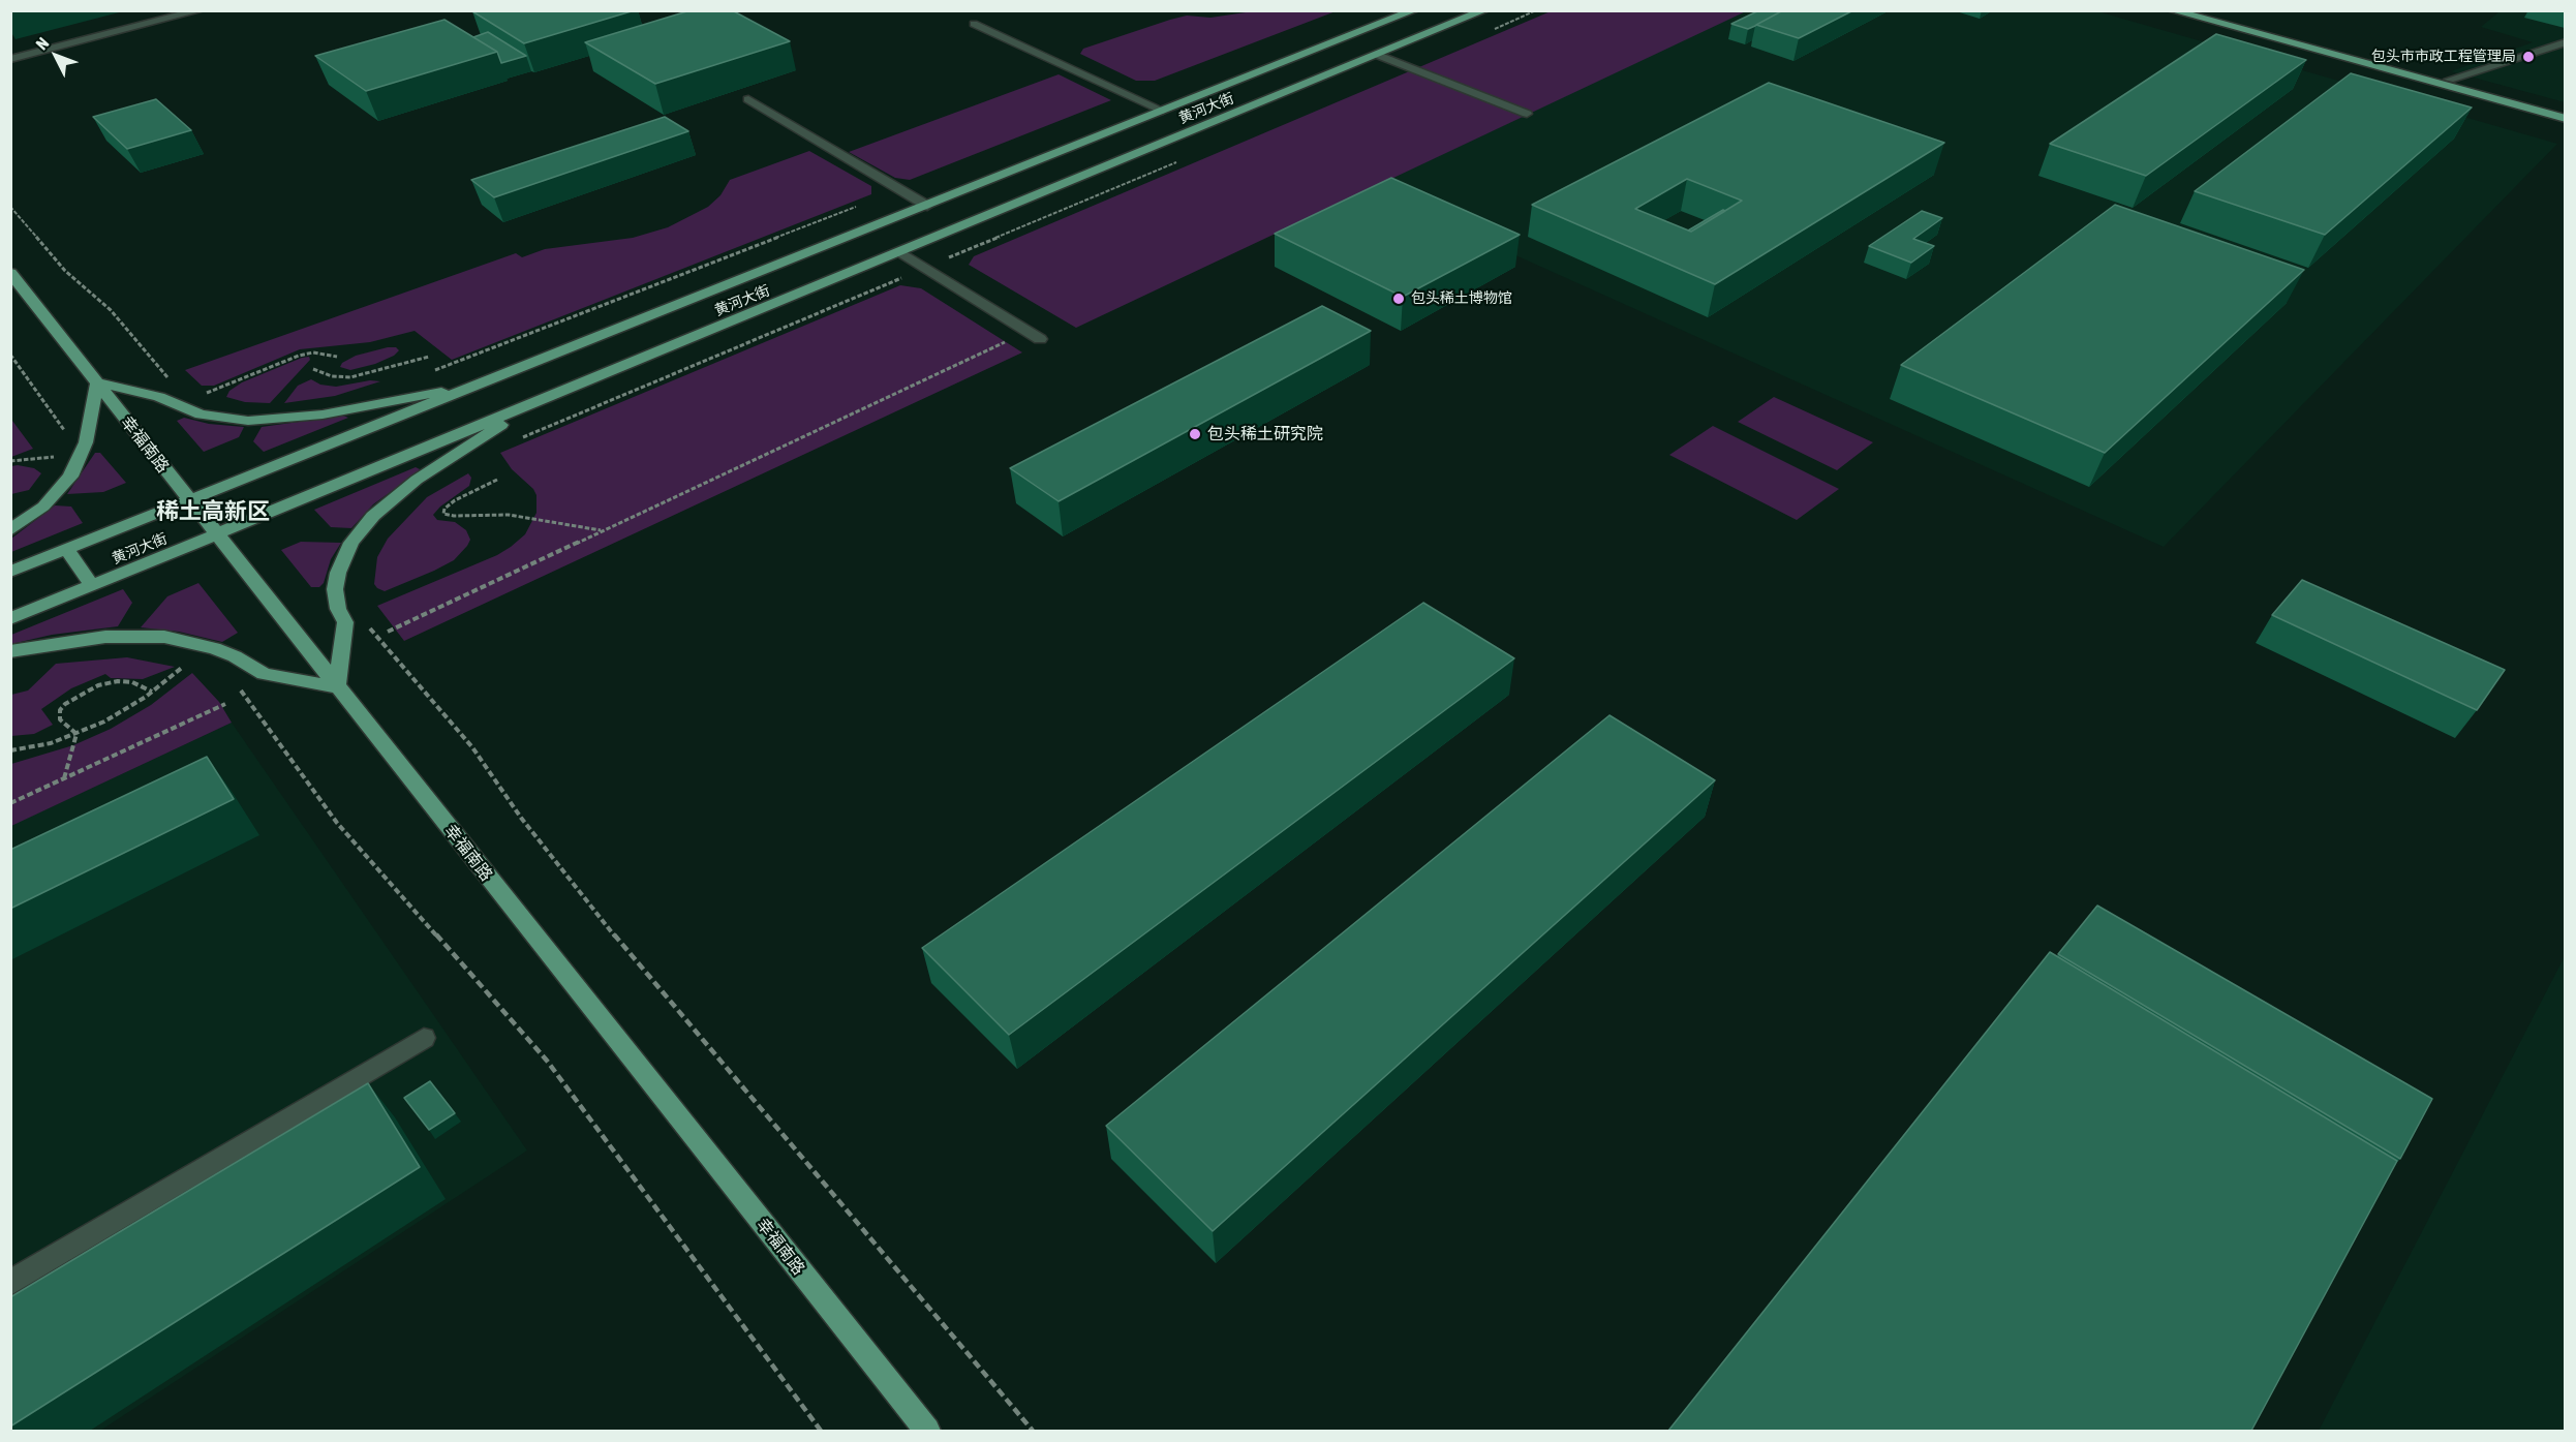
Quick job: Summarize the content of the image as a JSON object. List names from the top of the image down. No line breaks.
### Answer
{"streets":{"main road":["黄河大街","幸福南路"]},"crossings":[["黄河大街","幸福南路"]],"districts":["稀土高新区"],"places":["包头市市政工程管理局","包头稀土博物馆","包头稀土研究院"],"north":"top left"}
